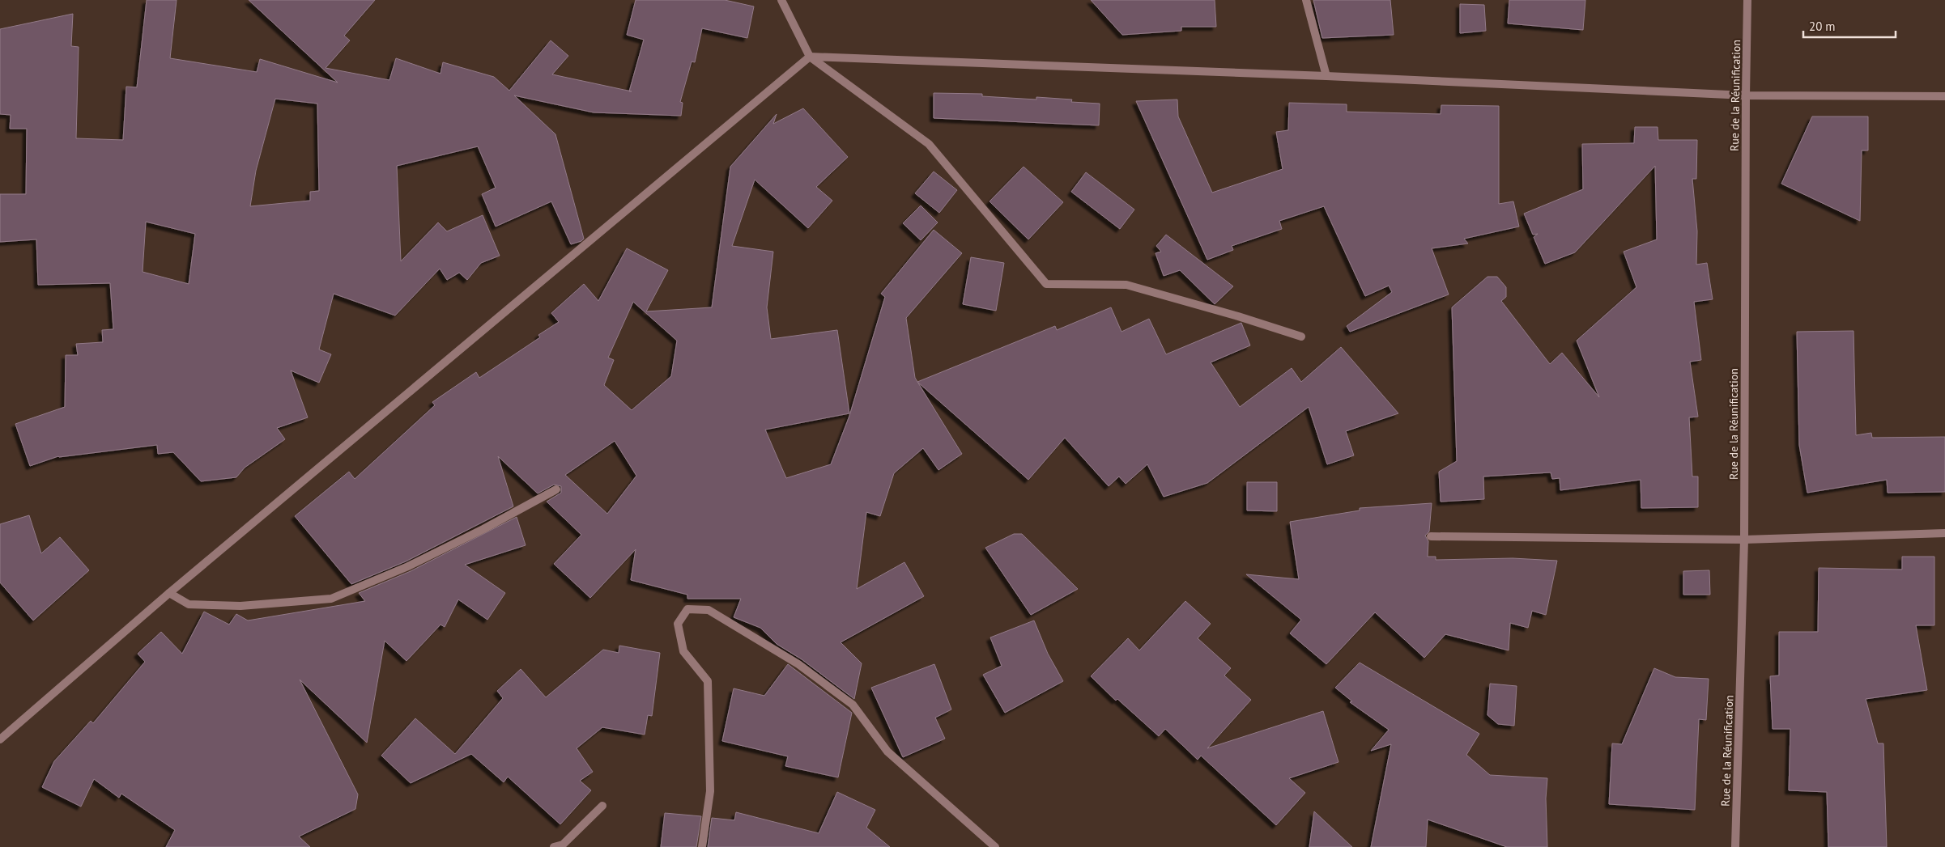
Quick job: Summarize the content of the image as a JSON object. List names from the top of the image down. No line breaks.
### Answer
{"streets":{"street":["Rue de la Réunification"]},"scale_bar":"20 m"}
